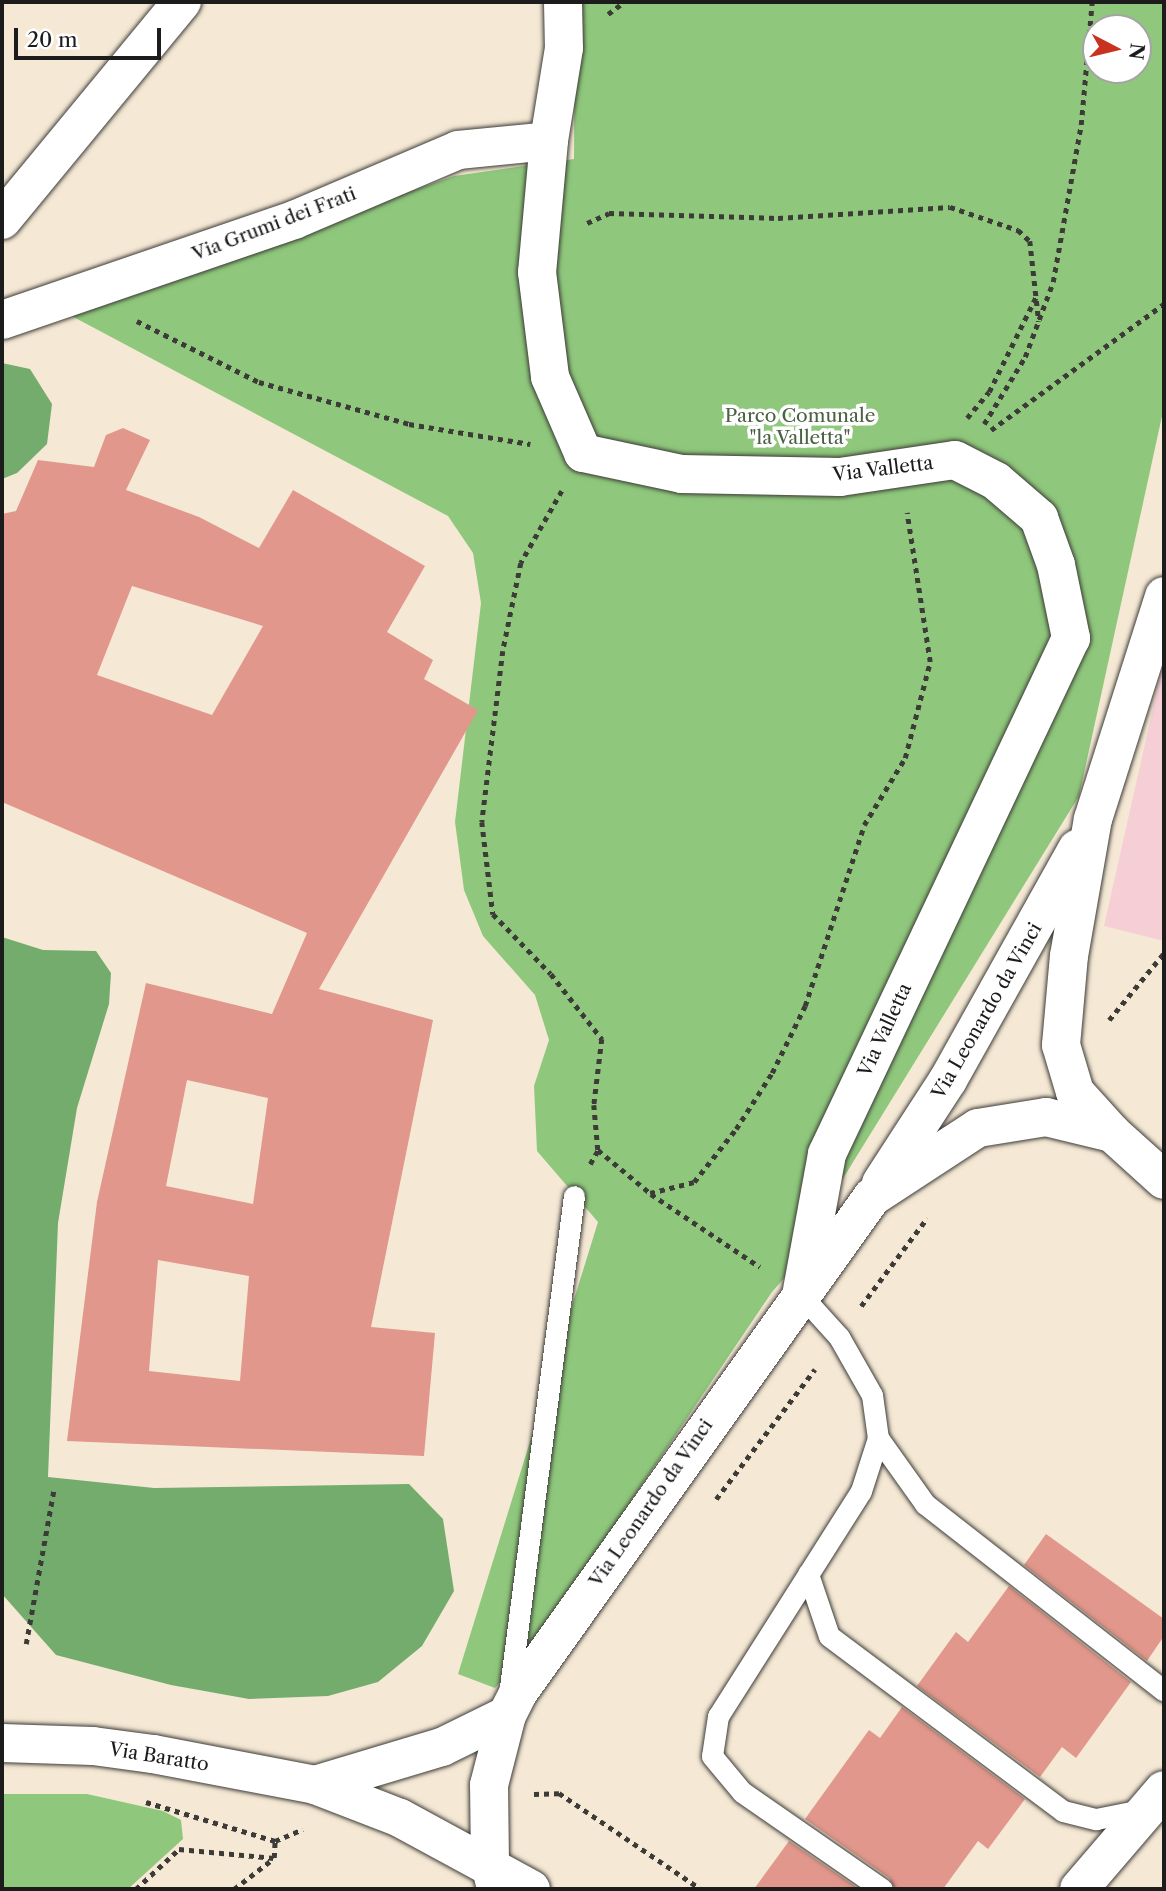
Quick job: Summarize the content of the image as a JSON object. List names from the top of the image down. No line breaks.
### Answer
{"streets":{"street":["Via Grumi dei Frati","Via Valletta","Via Leonardo da Vinci","Via Baratto"]},"crossings":[["Via Valletta","Via Leonardo da Vinci"],["Via Leonardo da Vinci","Via Baratto"]],"parks":["Parco Comunale \"la Valletta\""],"scale_bar":"20 m","north":"right"}
